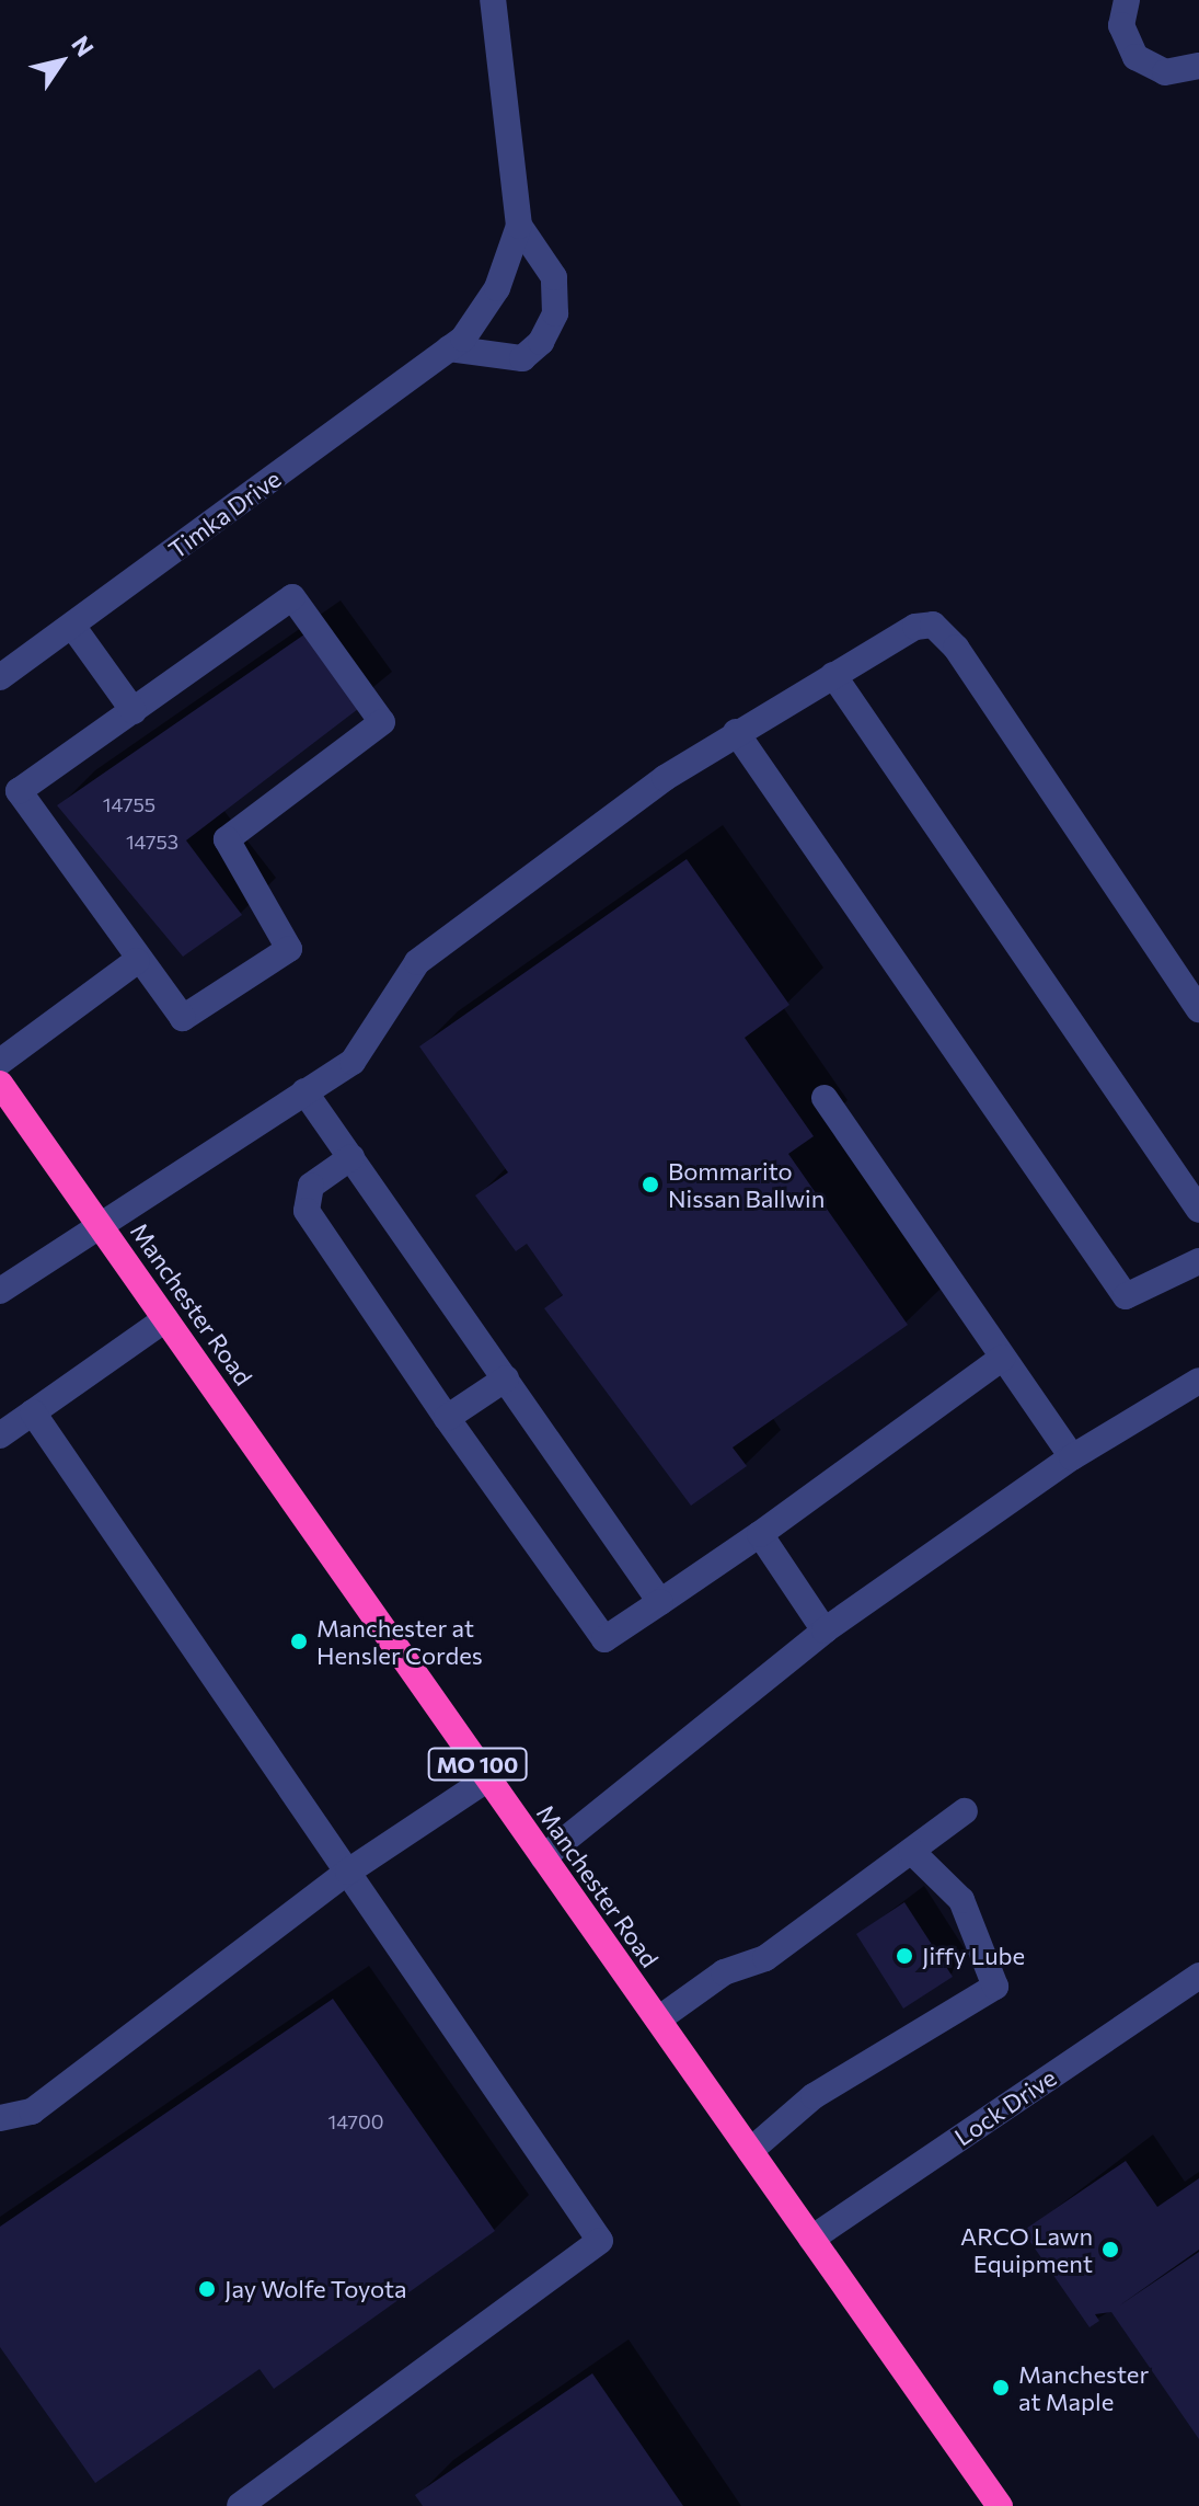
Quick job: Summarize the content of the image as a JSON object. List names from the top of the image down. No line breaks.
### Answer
{"streets":{"highway":["Manchester Road","MO 100"],"street":["Timka Drive","Lock Drive"]},"crossings":[["Manchester Road","Lock Drive"]],"places":["Bommarito Nissan Ballwin","Manchester at Hensler Cordes","Jiffy Lube","ARCO Lawn Equipment","Jay Wolfe Toyota","Manchester at Maple"],"house_numbers":["14755","14753","14700"],"north":"top right"}
